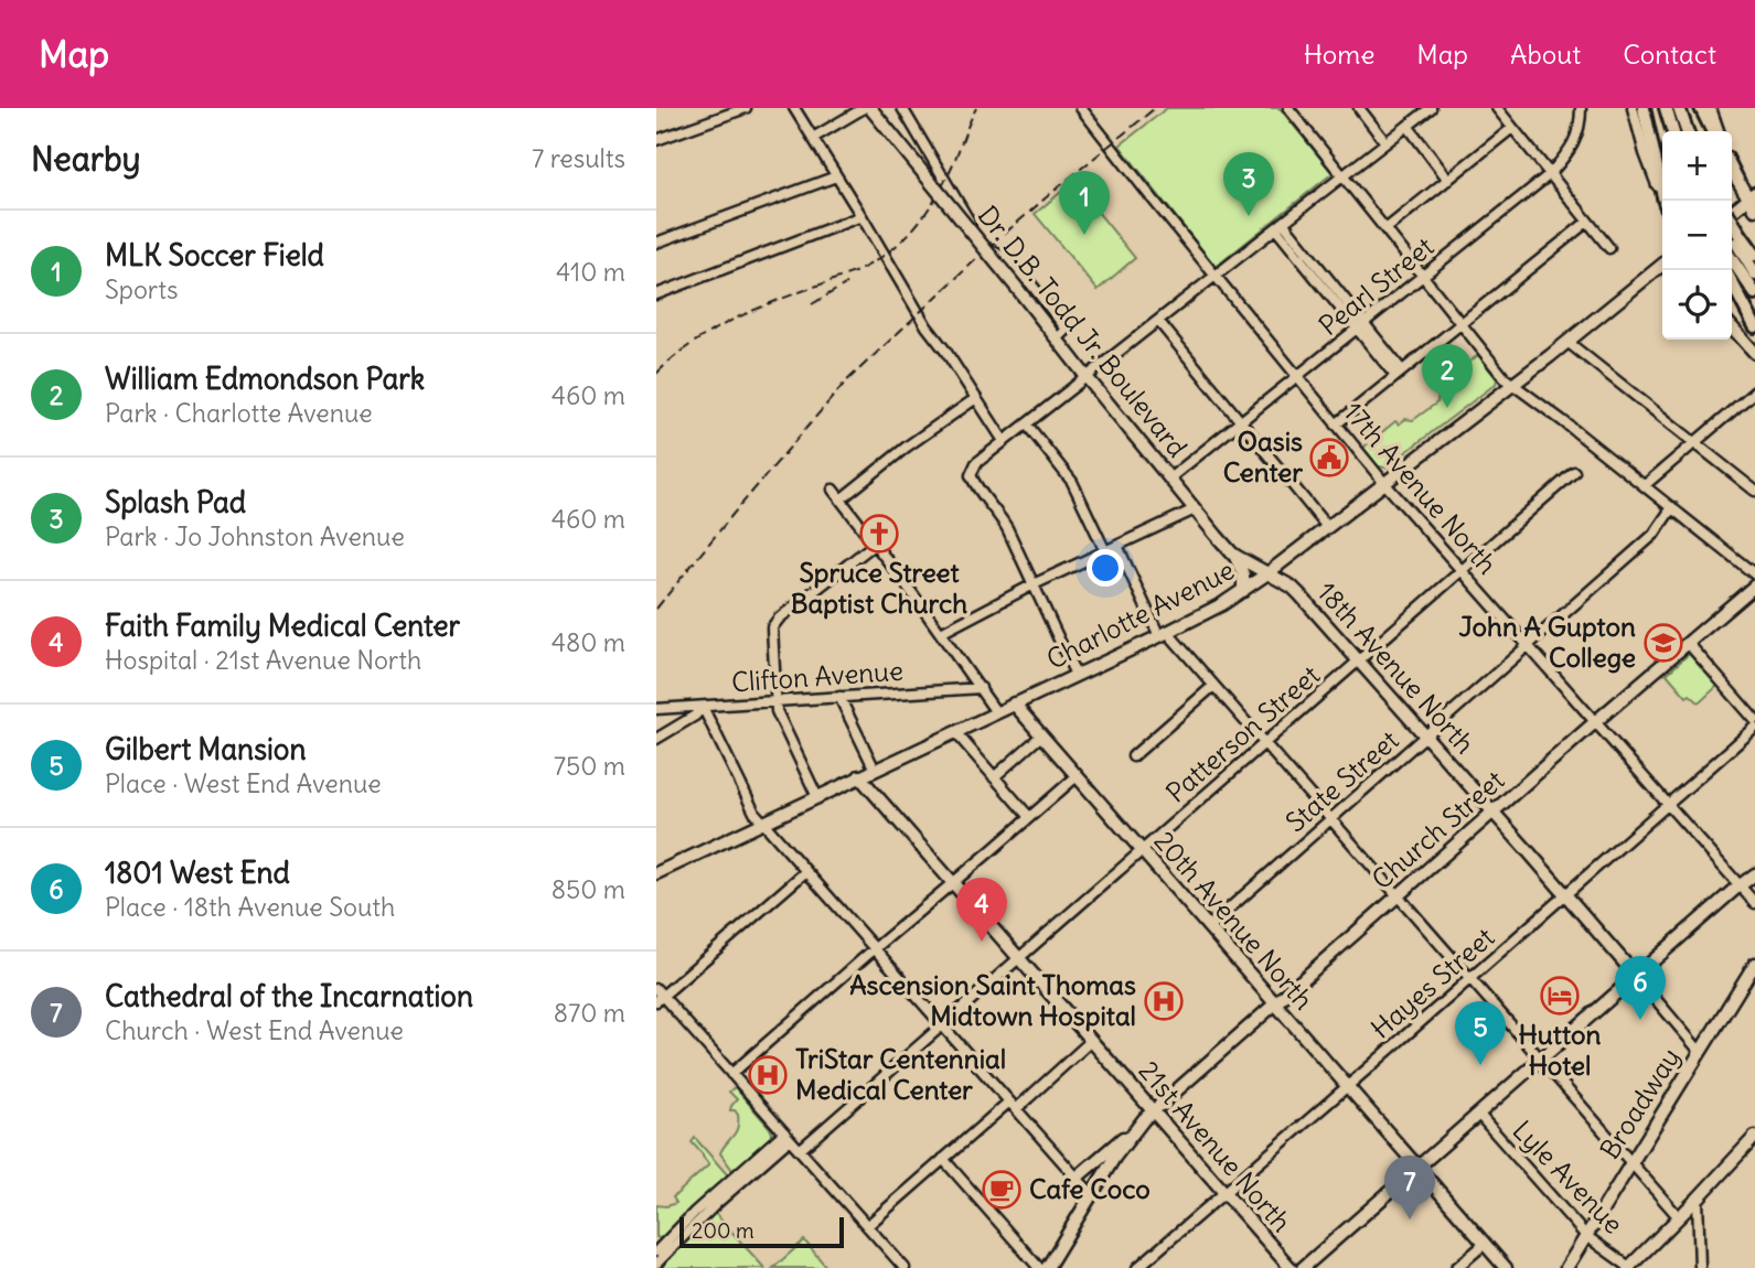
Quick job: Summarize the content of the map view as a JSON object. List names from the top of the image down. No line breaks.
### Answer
{"streets":{"main road":["Dr. D.B. Todd Jr. Boulevard","Charlotte Avenue","18th Avenue North","Church Street","20th Avenue North","Broadway","21st Avenue North"],"street":["Pearl Street","17th Avenue North","Clifton Avenue","Patterson Street","State Street","Hayes Street","Lyle Avenue"]},"crossings":[["Pearl Street","Dr. D.B. Todd Jr. Boulevard"],["Pearl Street","17th Avenue North"],["Dr. D.B. Todd Jr. Boulevard","Charlotte Avenue"],["Dr. D.B. Todd Jr. Boulevard","18th Avenue North"],["17th Avenue North","Charlotte Avenue"],["17th Avenue North","Patterson Street"],["17th Avenue North","State Street"],["17th Avenue North","Church Street"],["17th Avenue North","Hayes Street"],["Charlotte Avenue","18th Avenue North"],["Charlotte Avenue","20th Avenue North"],["Charlotte Avenue","21st Avenue North"],["18th Avenue North","Patterson Street"],["18th Avenue North","State Street"],["18th Avenue North","Church Street"],["18th Avenue North","Hayes Street"],["Patterson Street","20th Avenue North"],["Patterson Street","21st Avenue North"],["State Street","20th Avenue North"],["Church Street","20th Avenue North"],["Church Street","21st Avenue North"],["20th Avenue North","Hayes Street"],["Hayes Street","21st Avenue North"],["Broadway","Lyle Avenue"]],"places":{"public building":["Oasis Center"],"church":["Spruce Street Baptist Church"],"school or university":["John A Gupton College"],"hotel":["Hutton Hotel"],"hospital":["Ascension Saint Thomas Midtown Hospital","TriStar Centennial Medical Center"],"cafe":["Cafe Coco"]},"scale_bar":"200 m","page":{"header":"Map","nav":["Home","Map","About","Contact"],"heading":["Nearby","7 results"],"map_buttons":["+","−"],"pins":["3","1","2","4","6","5","7"],"list":[{"mark":"1","name":"MLK Soccer Field","note":"Sports","value":"410 m"},{"mark":"2","name":"William Edmondson Park","note":"Park · Charlotte Avenue","value":"460 m"},{"mark":"3","name":"Splash Pad","note":"Park · Jo Johnston Avenue","value":"460 m"},{"mark":"4","name":"Faith Family Medical Center","note":"Hospital · 21st Avenue North","value":"480 m"},{"mark":"5","name":"Gilbert Mansion","note":"Place · West End Avenue","value":"750 m"},{"mark":"6","name":"1801 West End","note":"Place · 18th Avenue South","value":"850 m"},{"mark":"7","name":"Cathedral of the Incarnation","note":"Church · West End Avenue","value":"870 m"}],"scale":"200 m"}}
